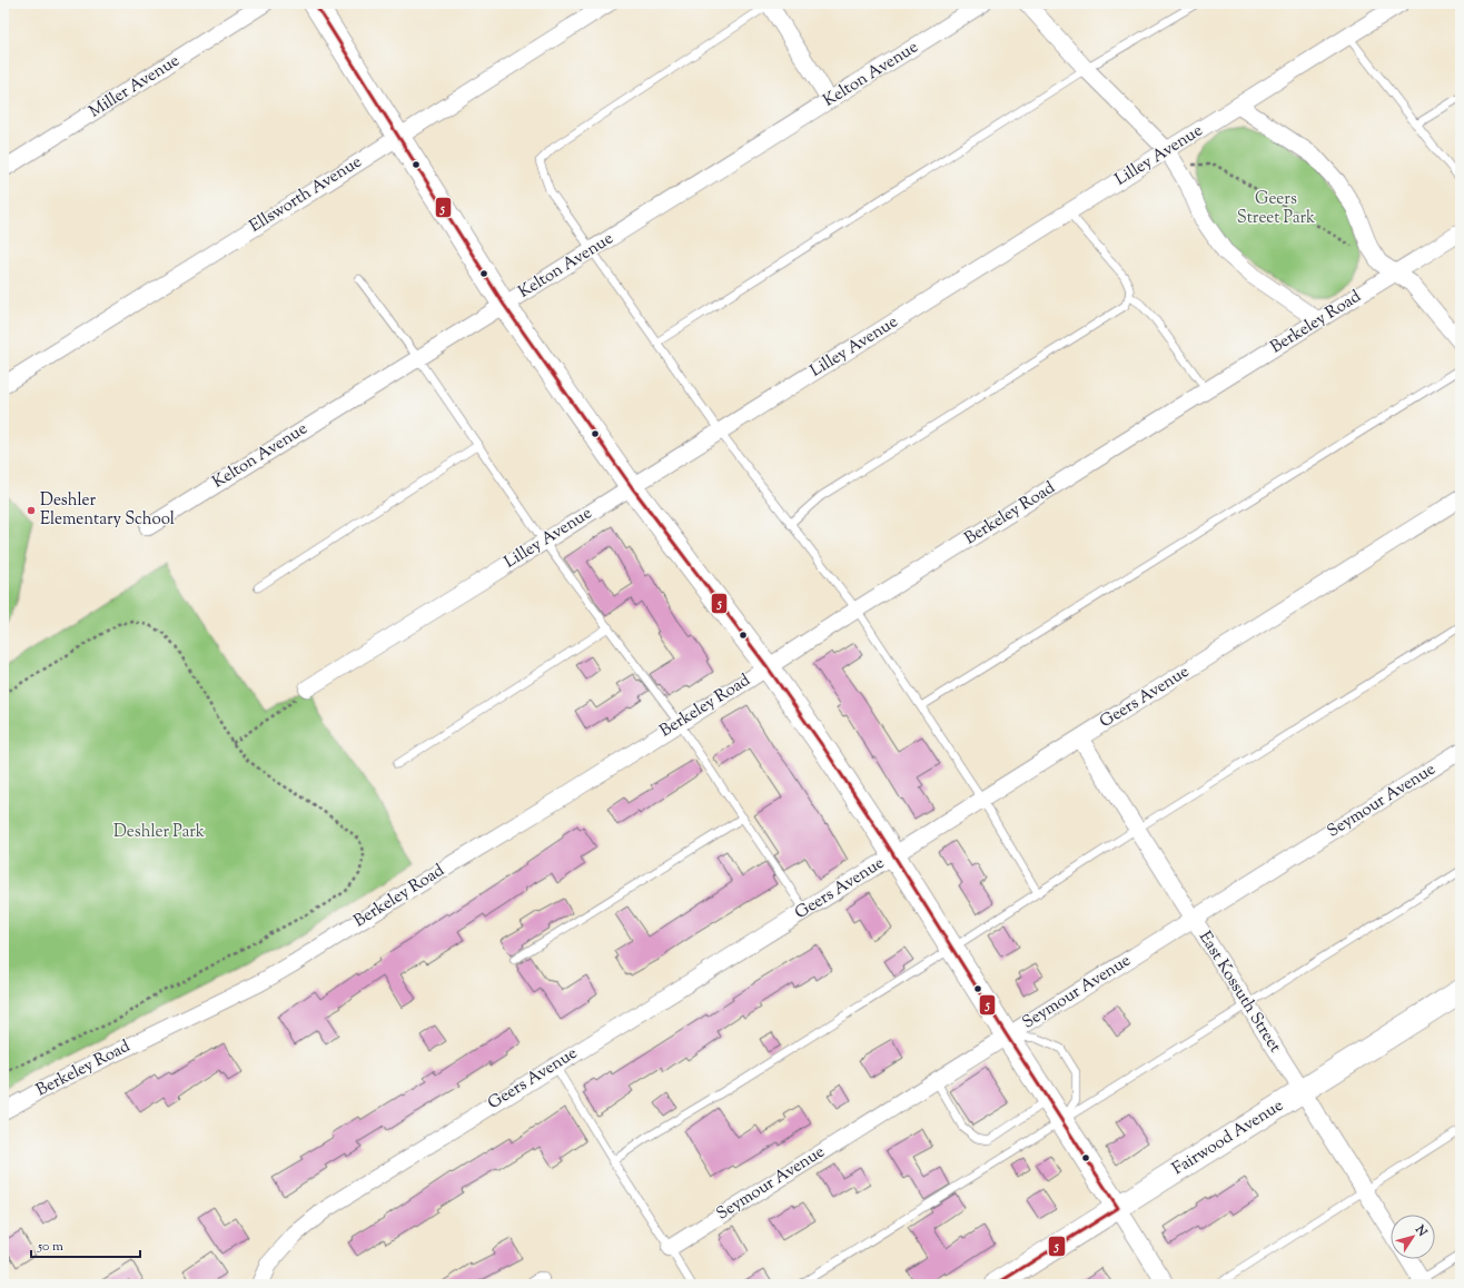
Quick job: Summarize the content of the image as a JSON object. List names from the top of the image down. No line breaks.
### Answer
{"streets":{"street":["Kelton Avenue","Miller Avenue","Lilley Avenue","Ellsworth Avenue","Berkeley Road","Geers Avenue","Seymour Avenue","East Kossuth Street","Fairwood Avenue"]},"crossings":[["Geers Avenue","East Kossuth Street"],["Seymour Avenue","East Kossuth Street"],["East Kossuth Street","Fairwood Avenue"]],"parks":["Geers Street Park","Deshler Park"],"places":["Deshler Elementary School"],"lines":["transit line 5"],"scale_bar":"50 m","north":"top right"}
